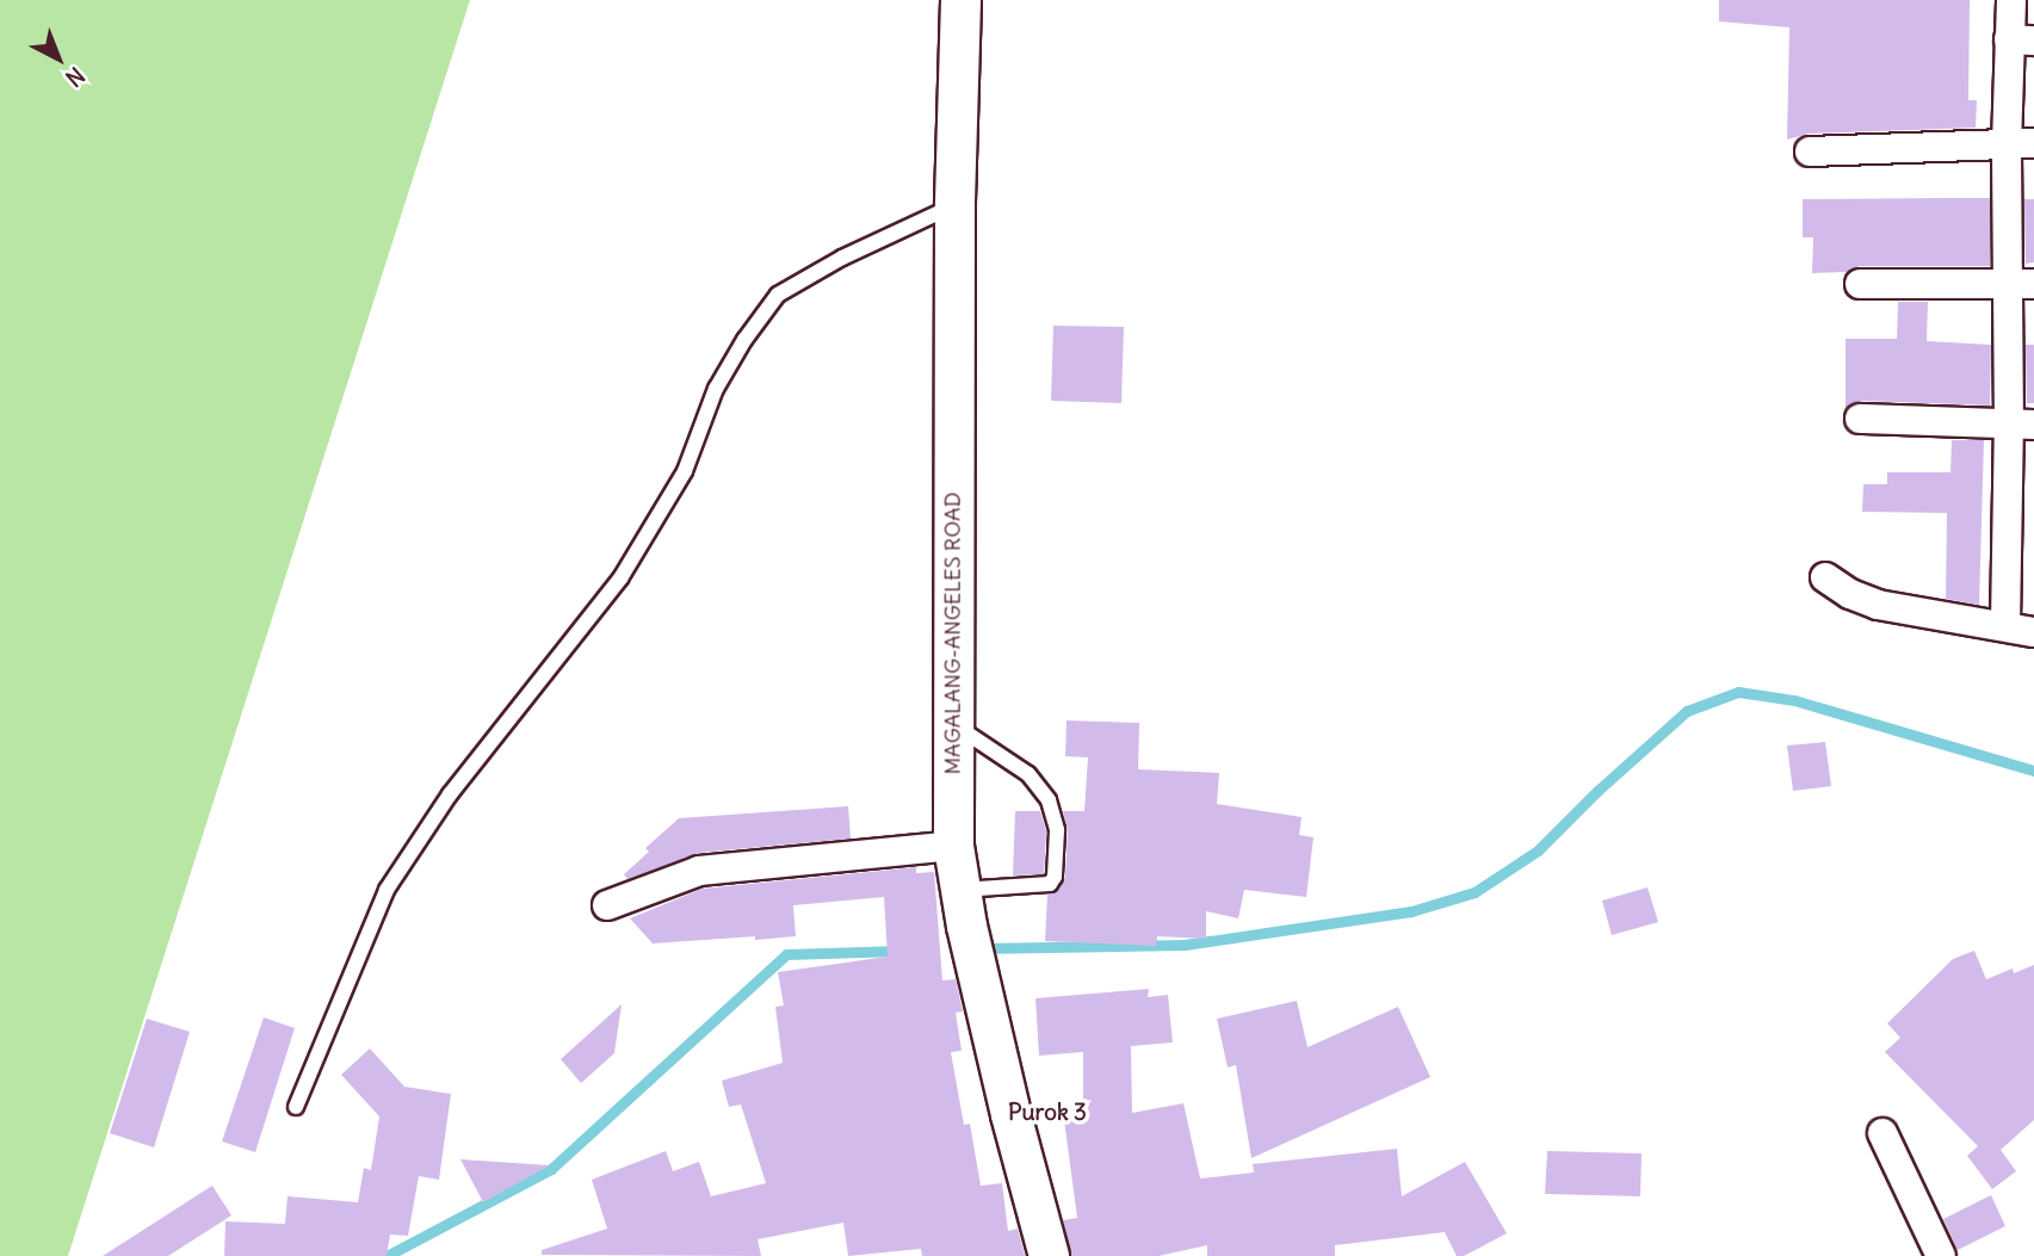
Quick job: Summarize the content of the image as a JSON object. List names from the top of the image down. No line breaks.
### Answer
{"streets":{"main road":["MAGALANG-ANGELES ROAD"]},"districts":["Purok 3"],"north":"bottom right"}
